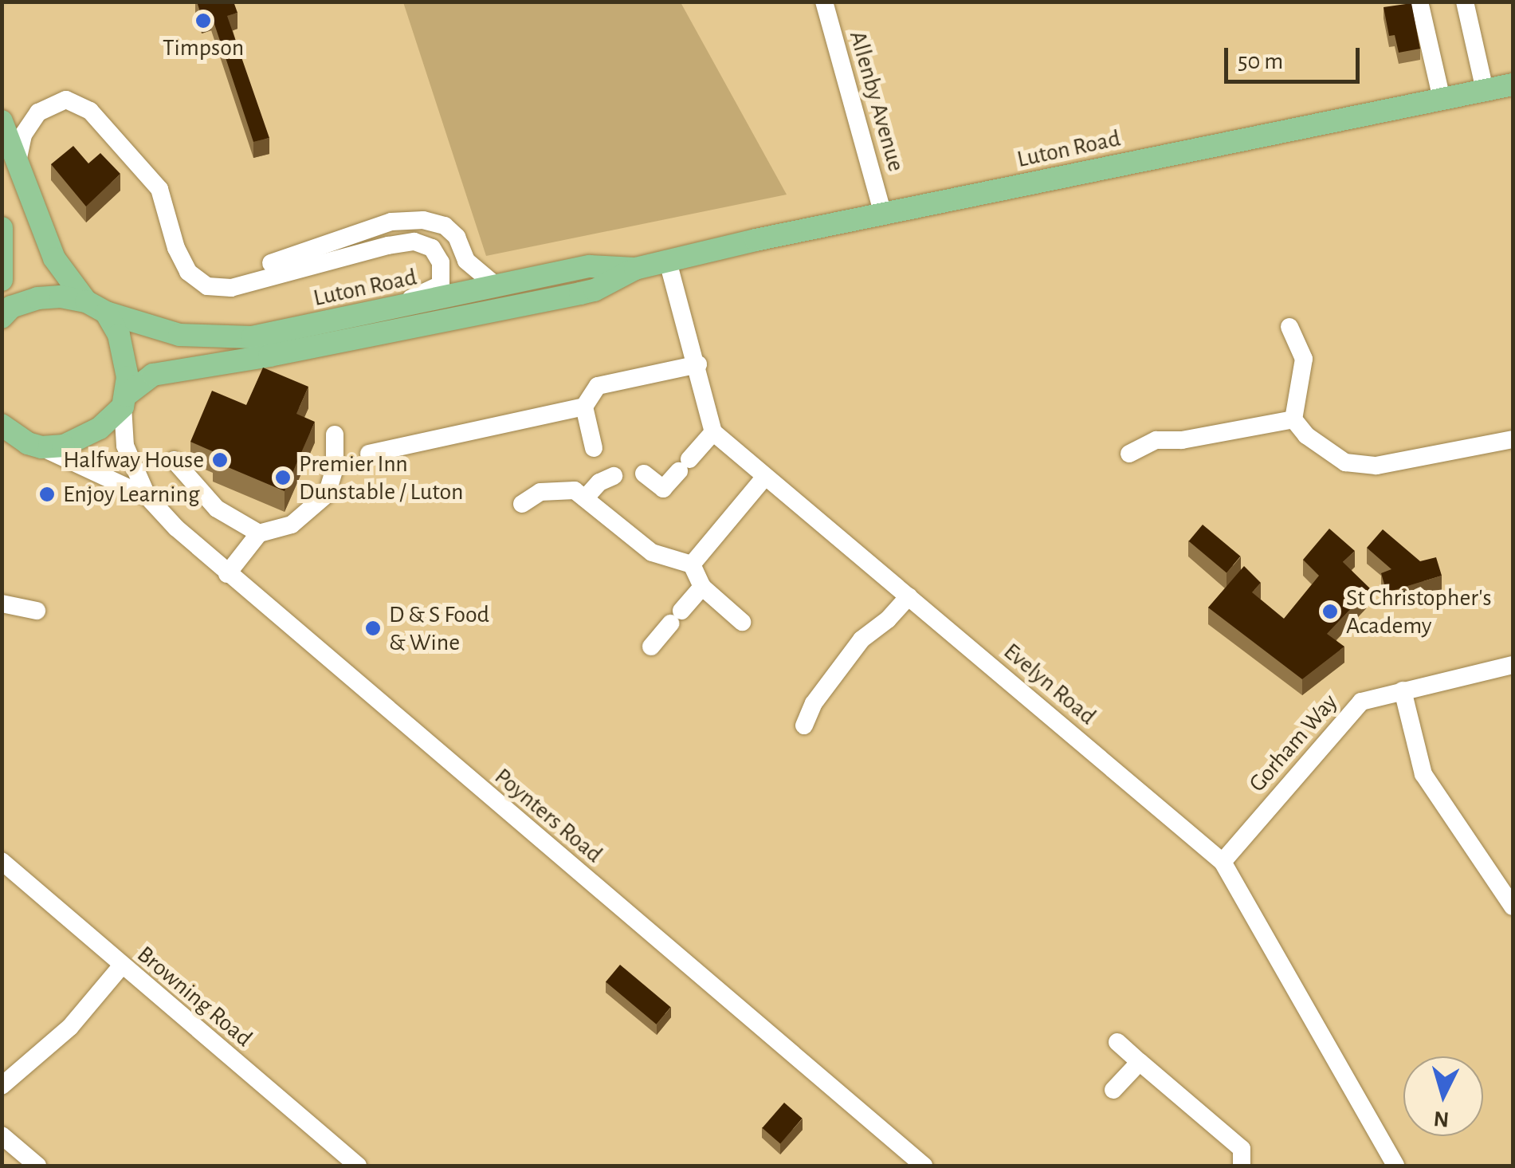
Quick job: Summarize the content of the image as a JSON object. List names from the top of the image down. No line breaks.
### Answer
{"streets":{"main road":["Luton Road"],"street":["Allenby Avenue","Evelyn Road","Gorham Way","Poynters Road","Browning Road"]},"crossings":[["Allenby Avenue","Luton Road"],["Luton Road","Poynters Road"],["Evelyn Road","Gorham Way"]],"places":["Timpson","Halfway House","Premier Inn Dunstable / Luton","Enjoy Learning","St Christopher's Academy","D & S Food & Wine"],"scale_bar":"50 m","north":"bottom"}
